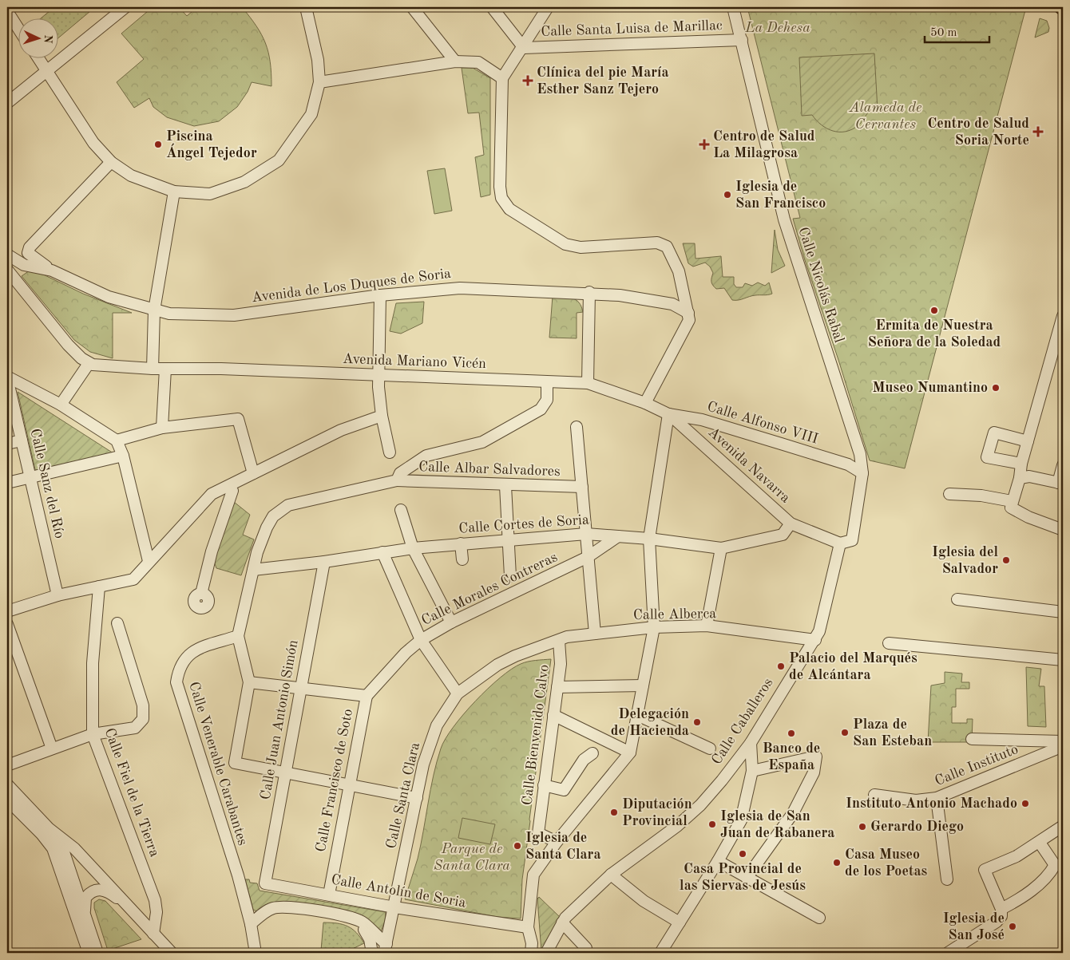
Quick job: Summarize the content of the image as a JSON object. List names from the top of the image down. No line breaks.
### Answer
{"streets":{"street":["Calle Santa Luisa de Marillac","Calle Nicolás Rabal","Avenida de Los Duques de Soria","Avenida Mariano Vicén","Calle Alfonso VIII","Avenida Navarra","Calle Albar Salvadores","Calle Sanz del Río","Calle Cortes de Soria","Calle Morales Contreras","Calle Alberca","Calle Juan Antonio Simón","Calle Caballeros","Calle Bienvenido Calvo","Calle Venerable Carabantes","Calle Instituto","Calle Francisco de Soto","Calle Fiel de la Tierra","Calle Santa Clara","Calle Antolín de Soria"]},"crossings":[["Calle Santa Luisa de Marillac","Calle Nicolás Rabal"],["Calle Nicolás Rabal","Calle Alfonso VIII"],["Avenida Mariano Vicén","Calle Alfonso VIII"],["Avenida Mariano Vicén","Avenida Navarra"],["Calle Alfonso VIII","Avenida Navarra"],["Avenida Navarra","Calle Cortes de Soria"],["Calle Cortes de Soria","Calle Morales Contreras"],["Calle Cortes de Soria","Calle Juan Antonio Simón"],["Calle Morales Contreras","Calle Francisco de Soto"],["Calle Alberca","Calle Caballeros"],["Calle Alberca","Calle Bienvenido Calvo"],["Calle Alberca","Calle Santa Clara"],["Calle Juan Antonio Simón","Calle Antolín de Soria"],["Calle Bienvenido Calvo","Calle Santa Clara"],["Calle Francisco de Soto","Calle Antolín de Soria"],["Calle Santa Clara","Calle Antolín de Soria"]],"parks":["La Dehesa","Alameda de Cervantes","Parque de Santa Clara"],"places":{"health":["Clínica del pie María Esther Sanz Tejero","Centro de Salud Soria Norte","Centro de Salud La Milagrosa"],"other":["Piscina Ángel Tejedor","Iglesia de San Francisco","Ermita de Nuestra Señora de la Soledad","Museo Numantino","Iglesia del Salvador","Palacio del Marqués de Alcántara","Delegación de Hacienda","Plaza de San Esteban","Banco de España","Instituto Antonio Machado","Diputación Provincial","Iglesia de San Juan de Rabanera","Gerardo Diego","Iglesia de Santa Clara","Casa Provincial de las Siervas de Jesús","Casa Museo de los Poetas","Iglesia de San José"]},"scale_bar":"50 m","north":"right"}
